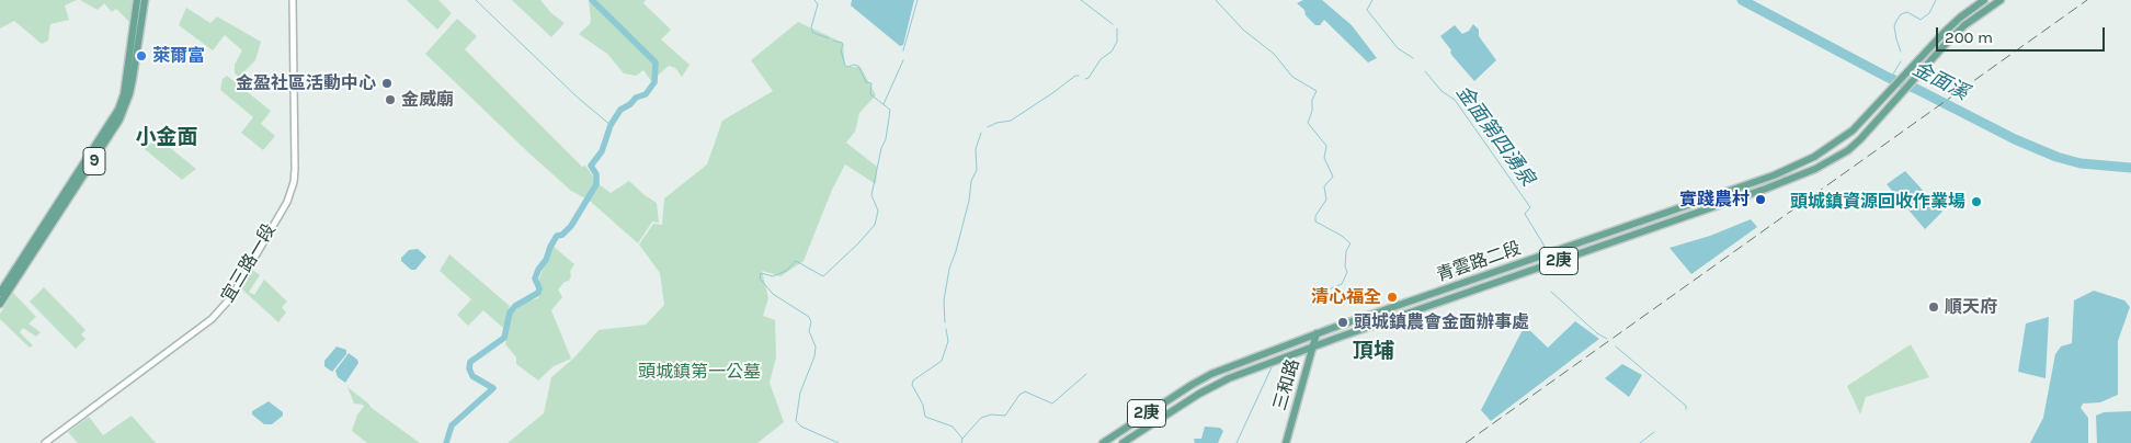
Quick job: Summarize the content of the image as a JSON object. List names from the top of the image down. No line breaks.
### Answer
{"streets":{"main road":["9","2庚","青雲路二段","三和路"],"street":["宜三路一段"]},"crossings":[["青雲路二段","三和路"]],"districts":["小金面","頂埔"],"water":["金面溪","金面第四湧泉"],"parks":["頭城鎮第一公墓"],"places":["萊爾富","金盈社區活動中心","金威廟","實踐農村","頭城鎮資源回收作業場","清心福全","順天府","頭城鎮農會金面辦事處"],"scale_bar":"200 m"}
